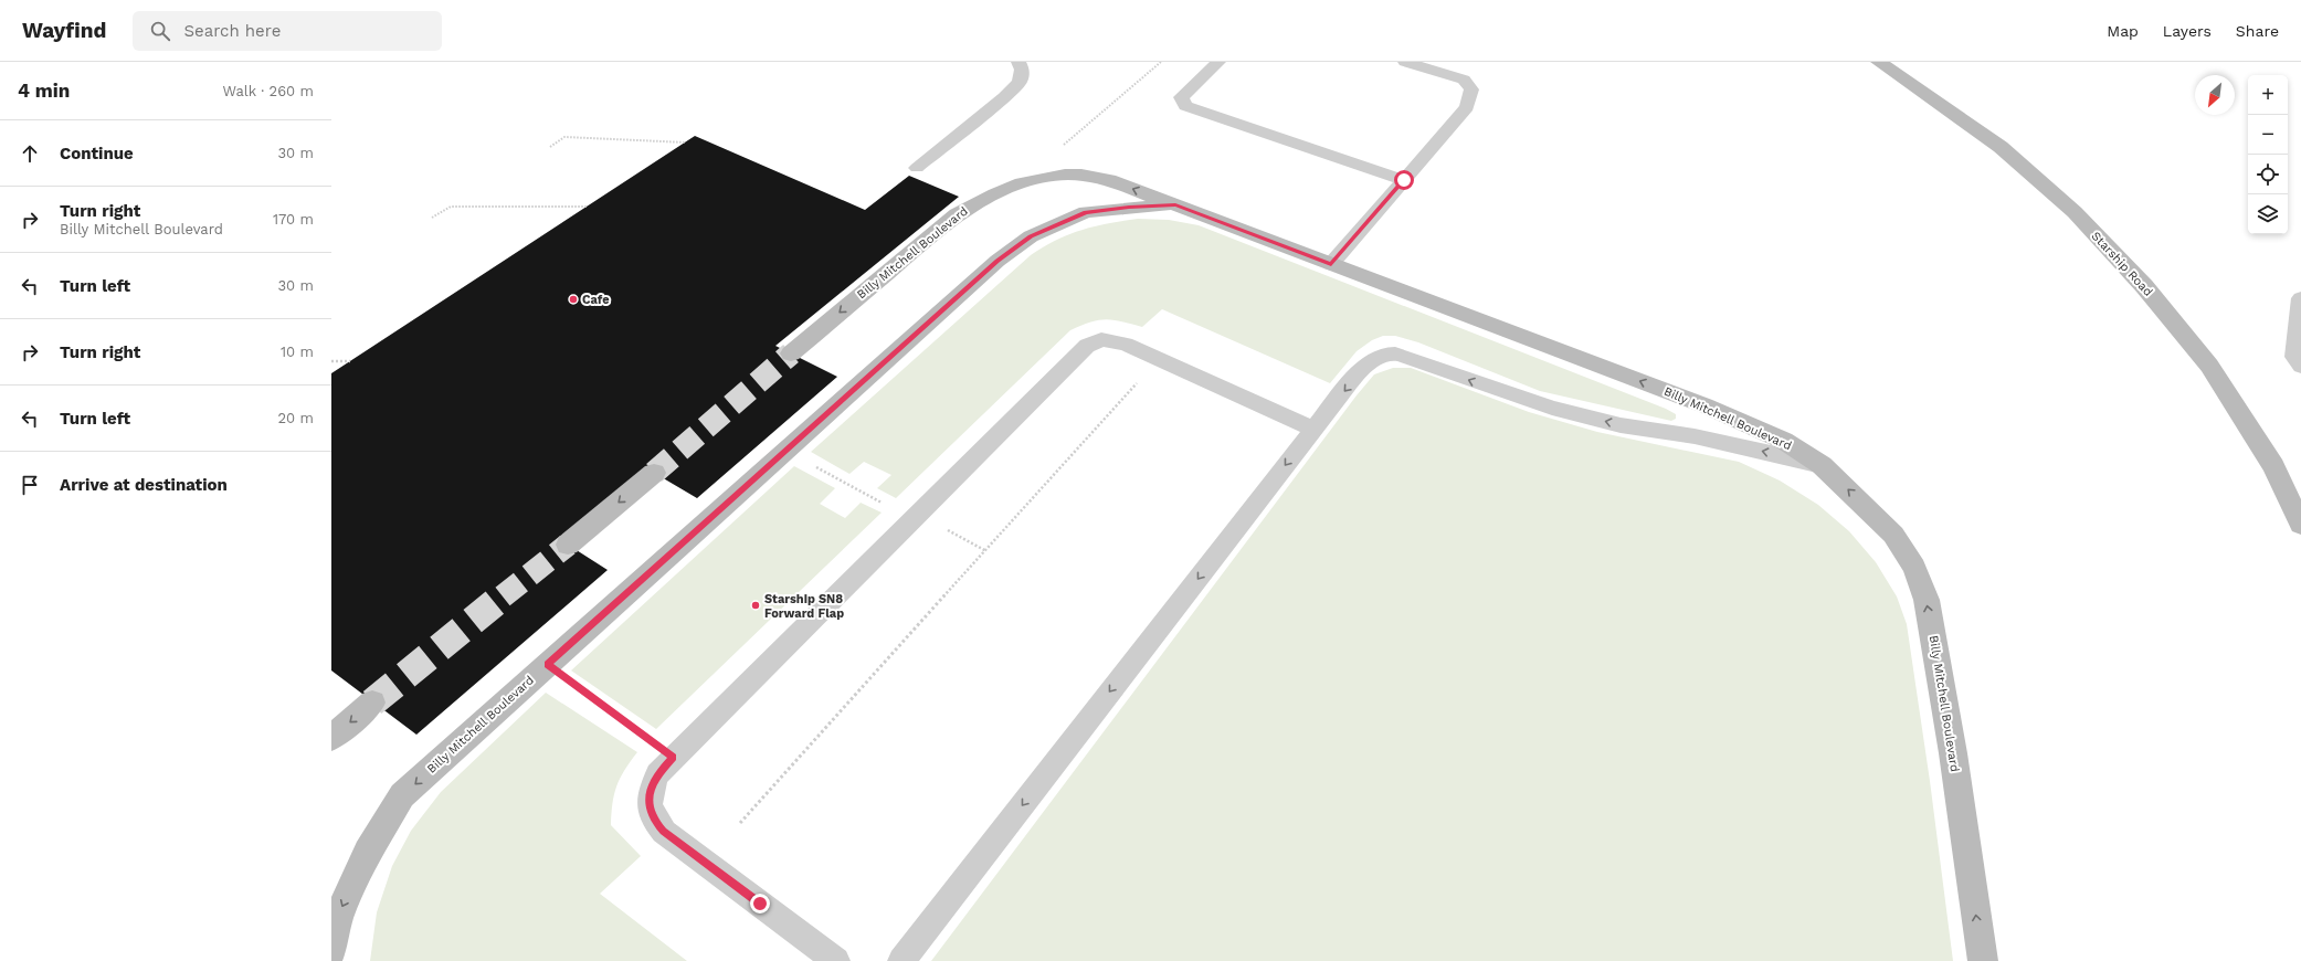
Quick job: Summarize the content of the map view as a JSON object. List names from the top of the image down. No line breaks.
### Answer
{"streets":{"main road":["Billy Mitchell Boulevard","Starship Road"]},"places":["Cafe","Starship SN8 Forward Flap"],"north":"bottom left","page":{"header":"Wayfind","search":"Search here","nav":["Map","Layers","Share"],"heading":["4 min","Walk · 260 m"],"map_buttons":["+","−"],"list":[["Continue","30 m"],["Turn right","Billy Mitchell Boulevard","170 m"],["Turn left","30 m"],["Turn right","10 m"],["Turn left","20 m"],"Arrive at destination"]}}
